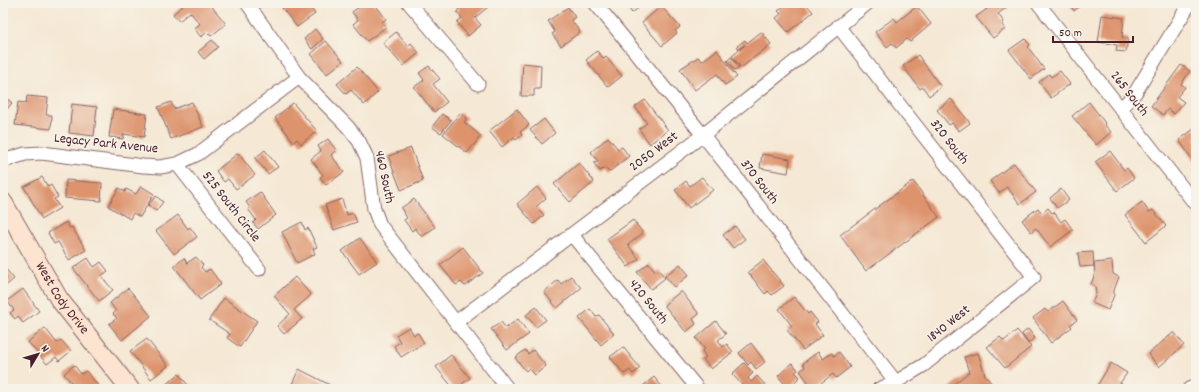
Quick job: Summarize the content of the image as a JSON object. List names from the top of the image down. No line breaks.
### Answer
{"streets":{"street":["265 South","320 South","Legacy Park Avenue","2050 West","460 South","370 South","525 South Circle","West Cody Drive","420 South","1840 West"]},"crossings":[["320 South","2050 West"],["320 South","1840 West"],["Legacy Park Avenue","460 South"],["Legacy Park Avenue","525 South Circle"],["2050 West","460 South"],["2050 West","370 South"],["2050 West","420 South"],["370 South","1840 West"]],"scale_bar":"50 m","north":"top right"}
